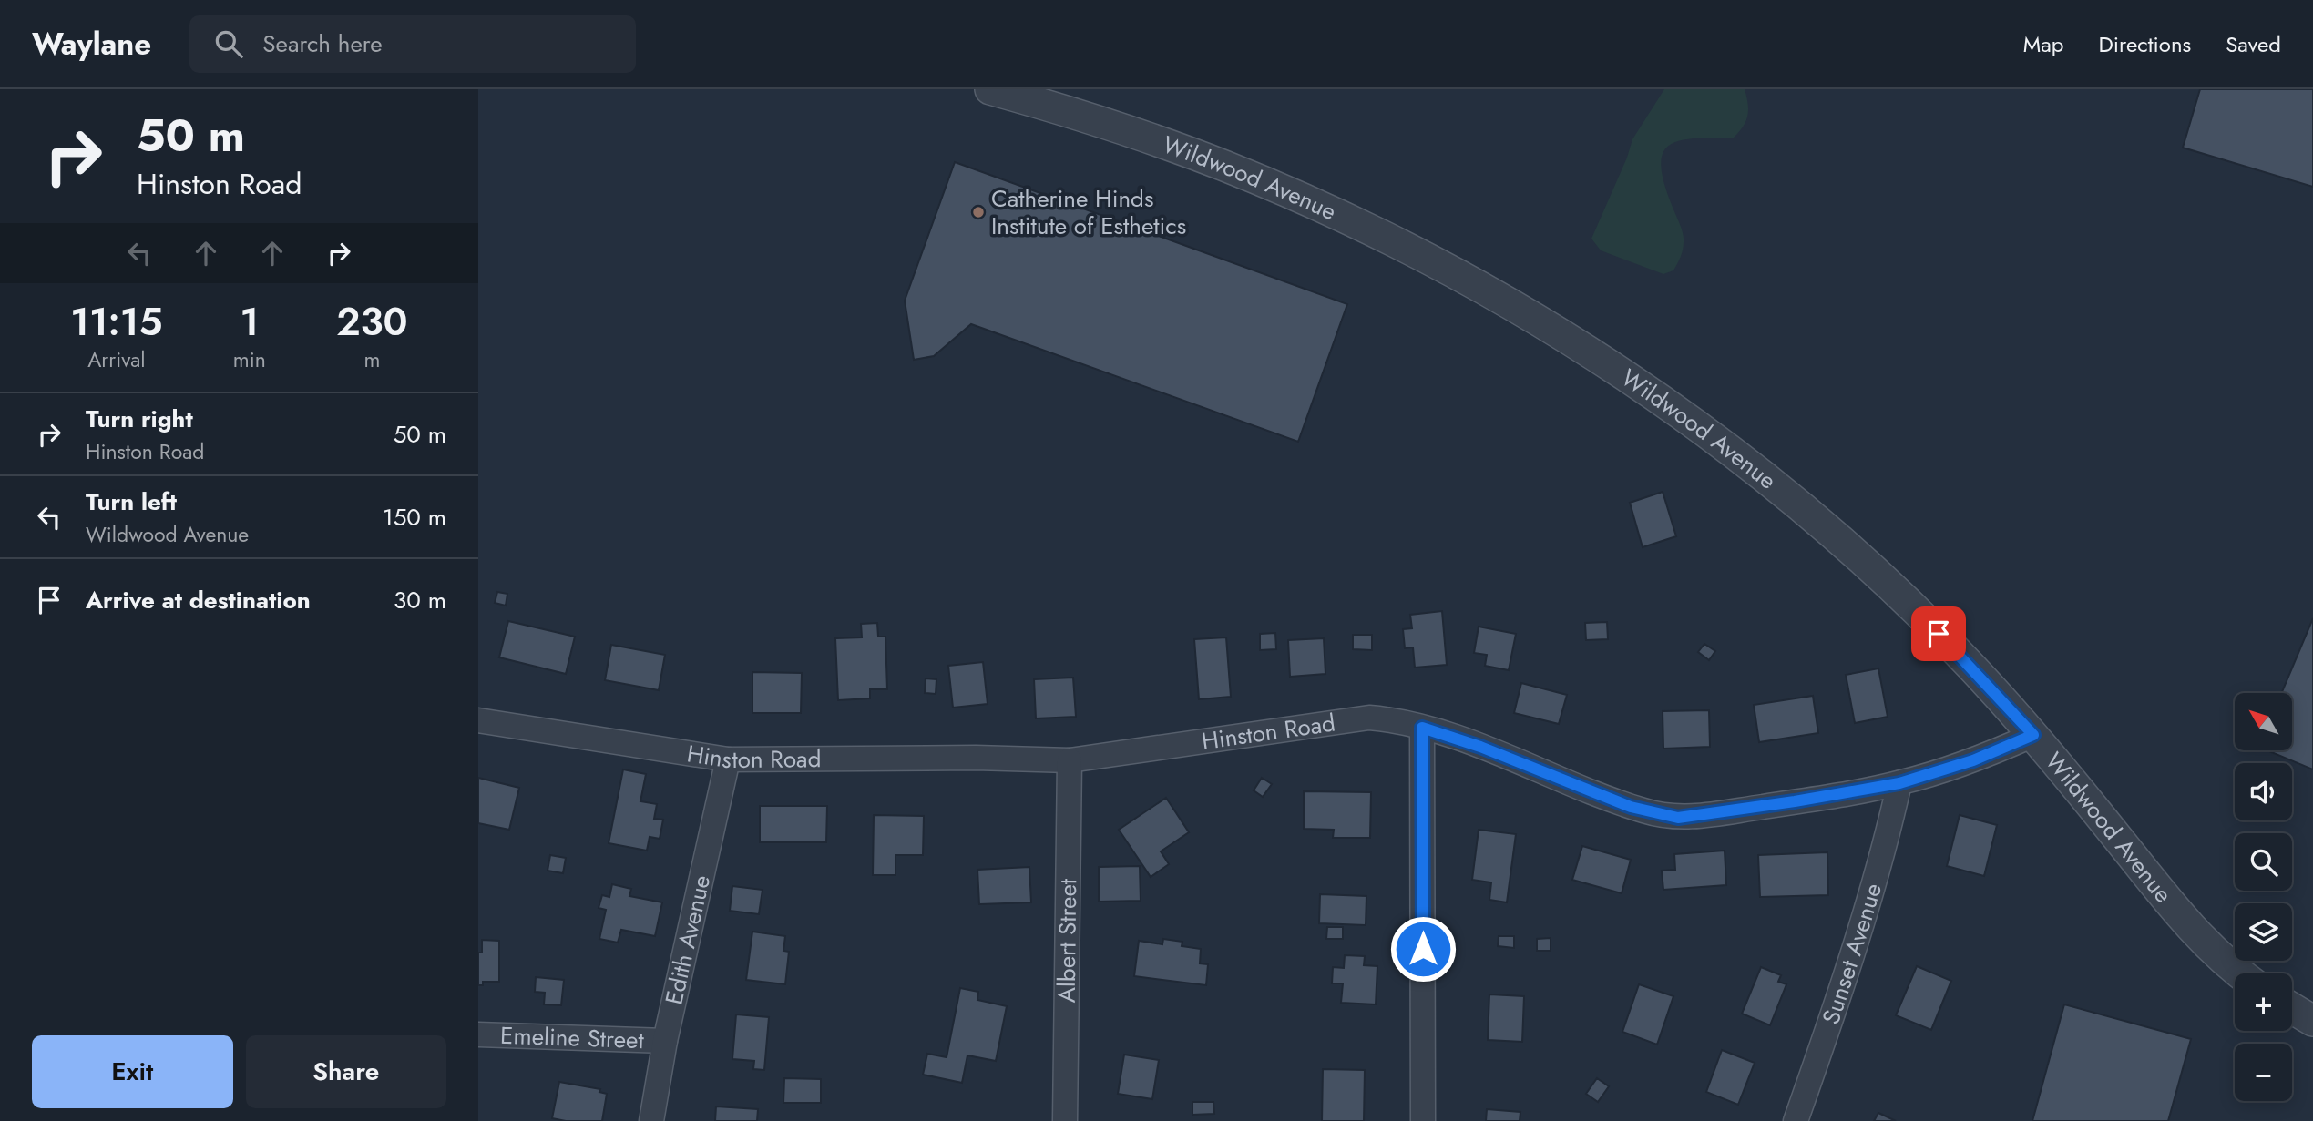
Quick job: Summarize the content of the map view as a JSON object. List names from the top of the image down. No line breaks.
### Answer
{"streets":{"street":["Wildwood Avenue","Hinston Road","Edith Avenue","Albert Street","Sunset Avenue","Emeline Street"]},"crossings":[["Wildwood Avenue","Hinston Road"],["Hinston Road","Edith Avenue"],["Hinston Road","Albert Street"],["Hinston Road","Sunset Avenue"],["Edith Avenue","Emeline Street"]],"places":["Catherine Hinds Institute of Esthetics"],"north":"top left","page":{"header":"Waylane","search":"Search here","nav":["Map","Directions","Saved"],"turn":["50 m","Hinston Road"],"eta":["11:15","Arrival","1","min","230","m"],"list":[{"name":"Turn right","note":"Hinston Road","value":"50 m"},{"name":"Turn left","note":"Wildwood Avenue","value":"150 m"},{"name":"Arrive at destination","value":"30 m"}],"map_buttons":["+","−"],"buttons":["Exit","Share"]}}
